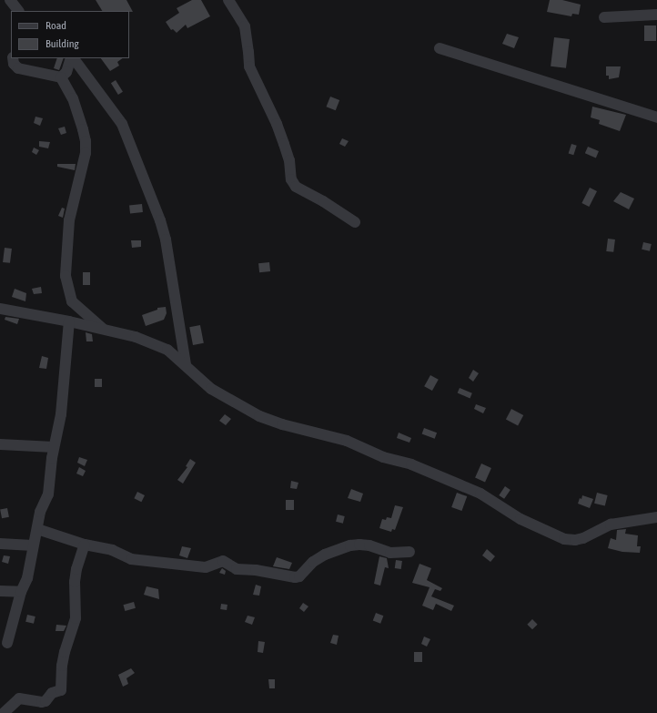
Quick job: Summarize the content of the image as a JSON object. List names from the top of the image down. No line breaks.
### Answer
{"legend":["Road","Building"]}
